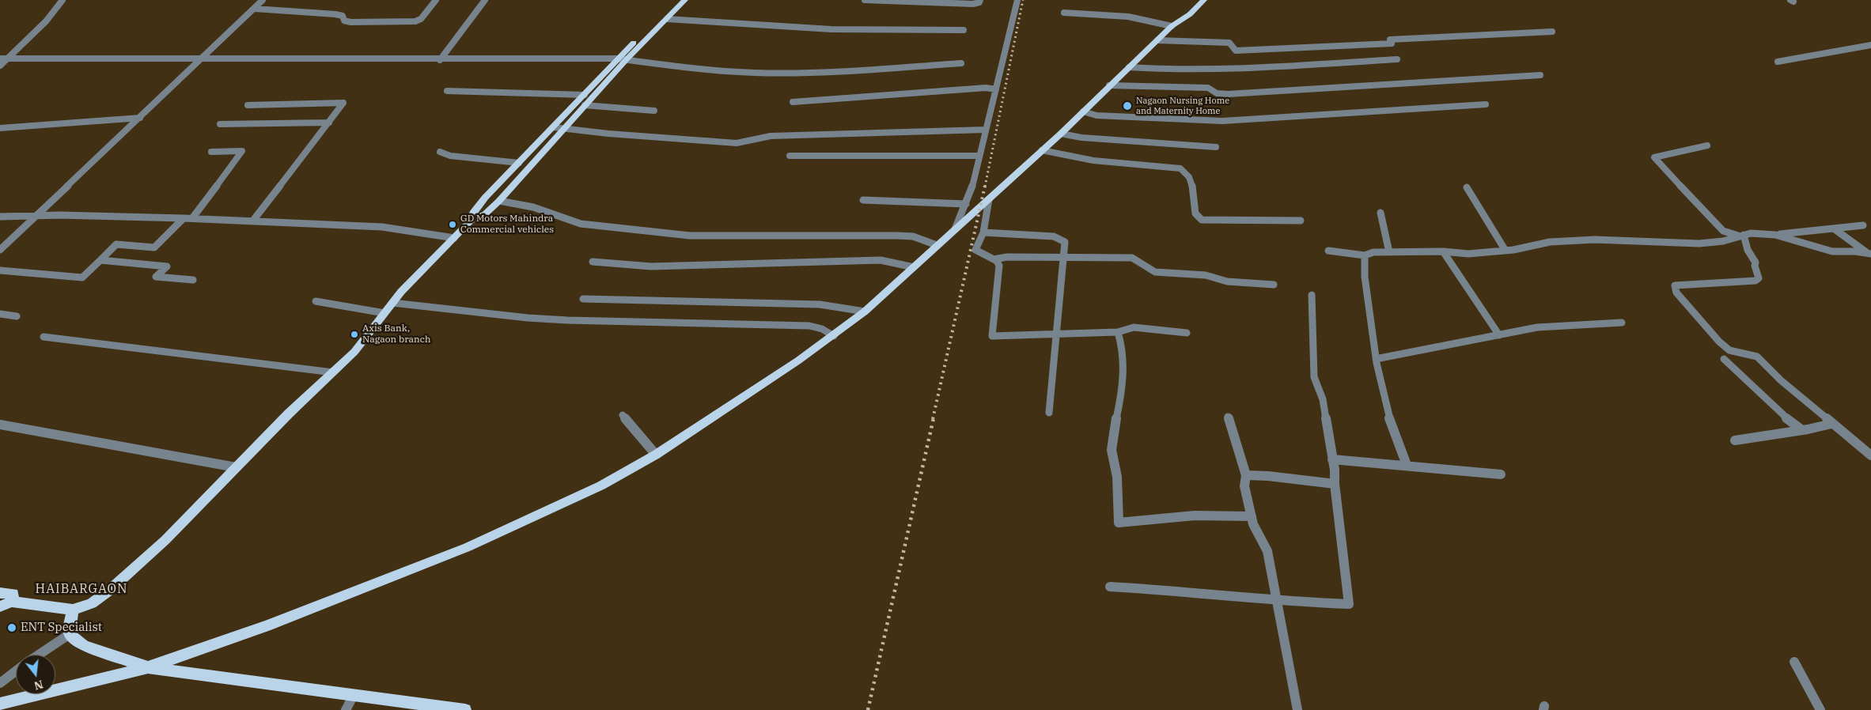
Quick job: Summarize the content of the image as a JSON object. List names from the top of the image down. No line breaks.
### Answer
{"districts":["HAIBARGAON"],"places":["Nagaon Nursing Home and Maternity Home","GD Motors Mahindra Commercial vehicles","Axis Bank, Nagaon branch","ENT Specialist"],"north":"bottom"}
